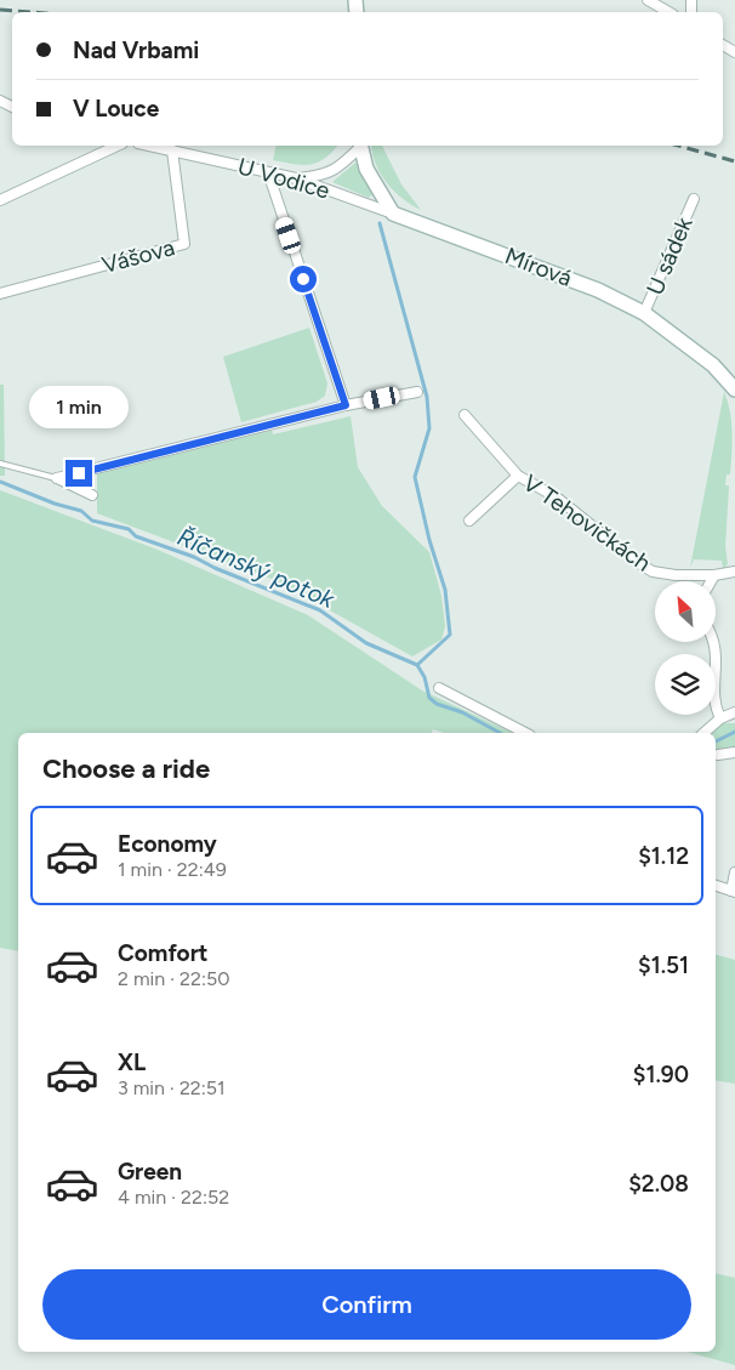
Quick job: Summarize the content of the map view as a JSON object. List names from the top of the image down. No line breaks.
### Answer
{"streets":{"street":["U Vodice","Vášova","U sádek","Mírová","V Tehovičkách"]},"crossings":[["U Vodice","Vášova"],["U Vodice","Mírová"],["U sádek","Mírová"]],"water":["Říčanský potok"],"north":"top left","page":{"banner":["Nad Vrbami","V Louce"],"bubble":"1 min","heading":"Choose a ride","list":[{"name":"Economy","note":"1 min · 22:49","value":"$1.12"},{"name":"Comfort","note":"2 min · 22:50","value":"$1.51"},{"name":"XL","note":"3 min · 22:51","value":"$1.90"},{"name":"Green","note":"4 min · 22:52","value":"$2.08"}],"buttons":"Confirm"}}
